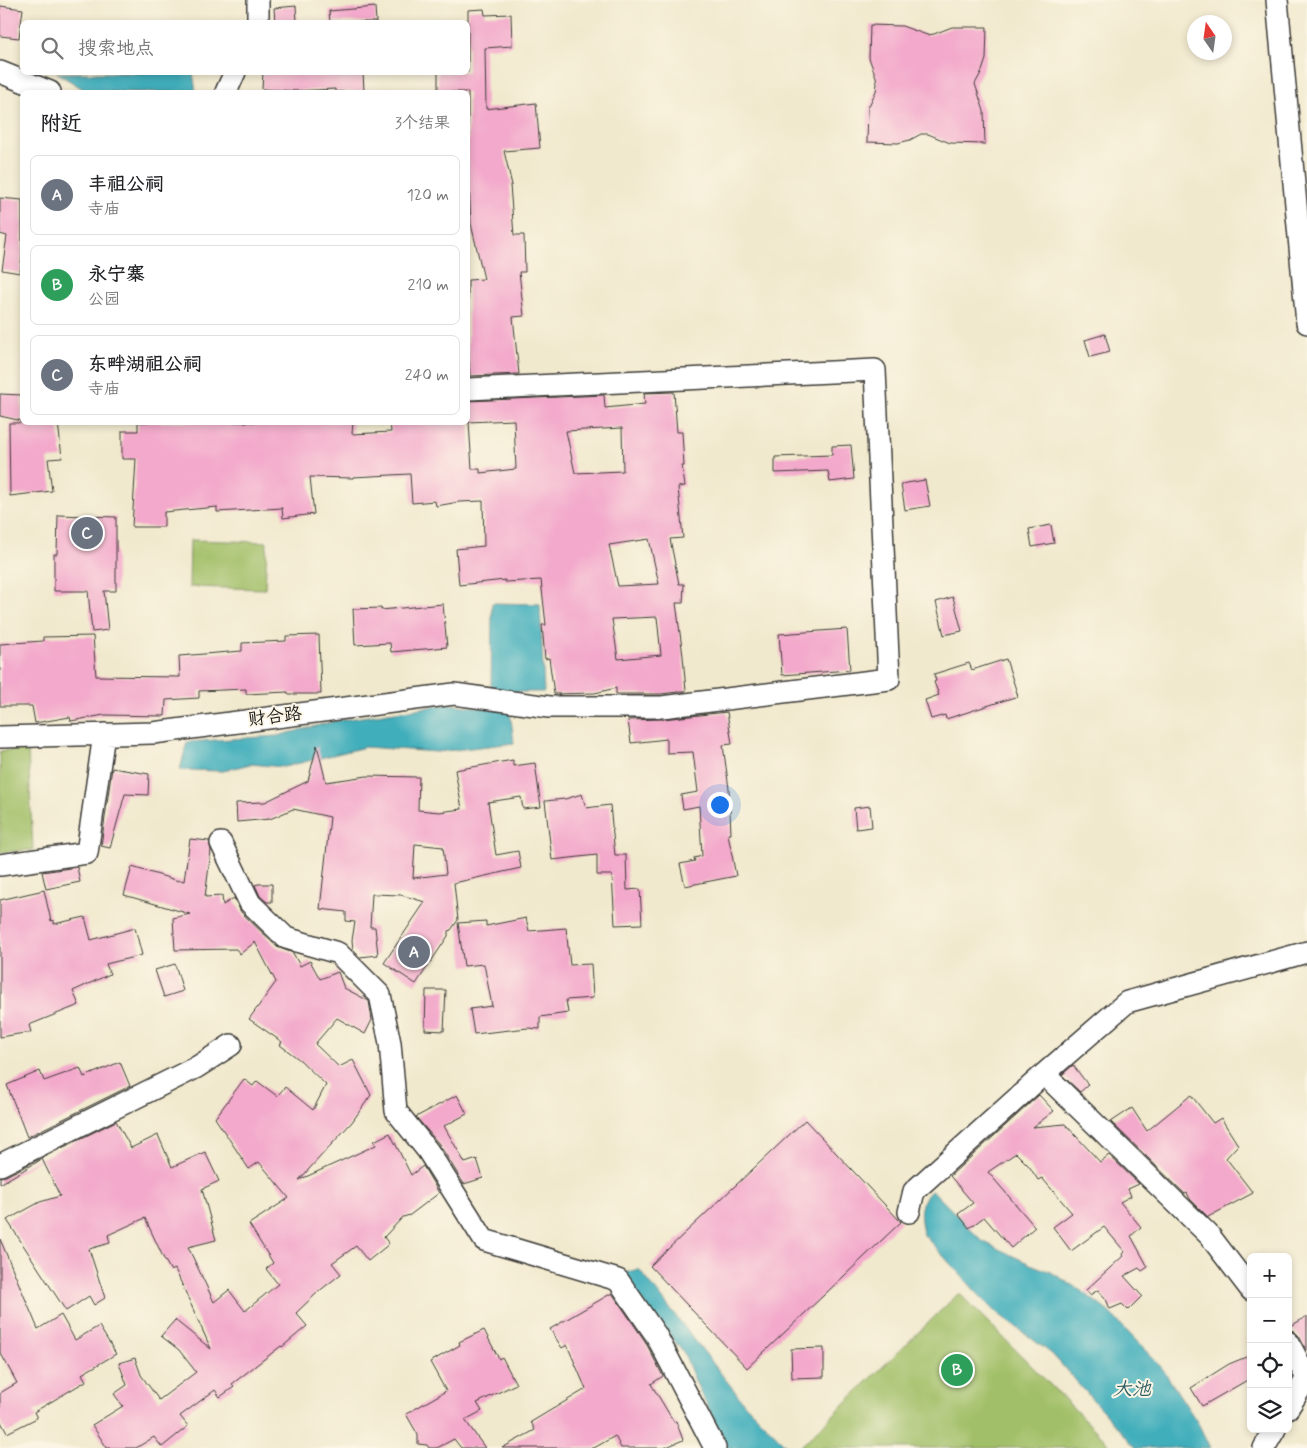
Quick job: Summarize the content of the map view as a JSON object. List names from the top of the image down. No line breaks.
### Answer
{"streets":{"street":["财合路"]},"water":["大池"],"north":"top","page":{"search":"搜索地点","heading":["附近","3个结果"],"list":[{"mark":"A","name":"丰祖公祠","note":"寺庙","value":"120 m"},{"mark":"B","name":"永宁寨","note":"公园","value":"210 m"},{"mark":"C","name":"东畔湖祖公祠","note":"寺庙","value":"240 m"}],"pins":["C","A","B"],"map_buttons":["+","−"]}}
